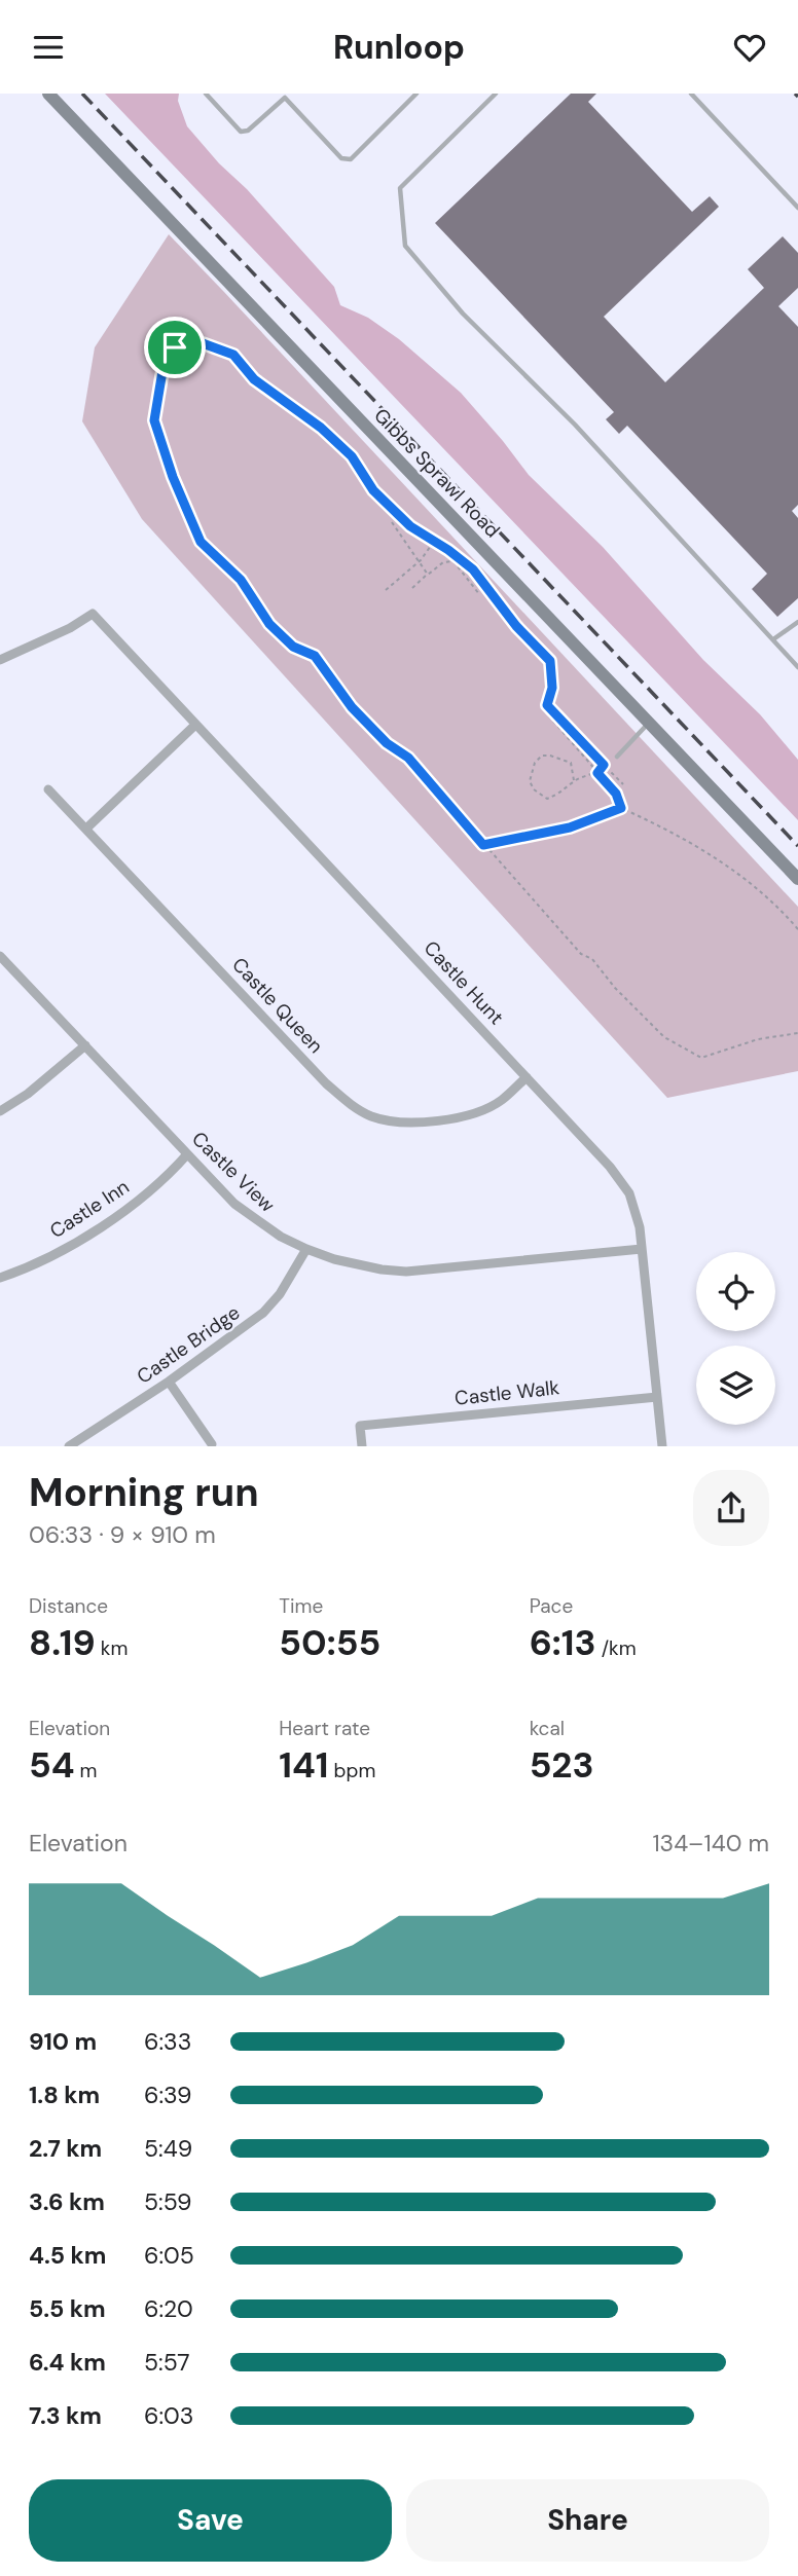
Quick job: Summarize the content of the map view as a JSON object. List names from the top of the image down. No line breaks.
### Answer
{"streets":{"main road":["Gibbs Sprawl Road"],"street":["Castle Hunt","Castle Queen","Castle View","Castle Inn","Castle Bridge","Castle Walk"]},"crossings":[["Castle Hunt","Castle Queen"],["Castle Hunt","Castle View"],["Castle Hunt","Castle Walk"],["Castle View","Castle Inn"],["Castle View","Castle Bridge"]],"page":{"header":"Runloop","heading":["Morning run","06:33 · 9 × 910 m"],"stats":[["Distance","8.19 km"],["Time","50:55"],["Pace","6:13 /km"],["Elevation","54 m"],["Heart rate","141 bpm"],["kcal","523"]],"chart":["Elevation","134–140 m"],"list":[{"name":"910 m","note":"6:33"},{"name":"1.8 km","note":"6:39"},{"name":"2.7 km","note":"5:49"},{"name":"3.6 km","note":"5:59"},{"name":"4.5 km","note":"6:05"},{"name":"5.5 km","note":"6:20"},{"name":"6.4 km","note":"5:57"},{"name":"7.3 km","note":"6:03"}],"buttons":["Save","Share"]}}
